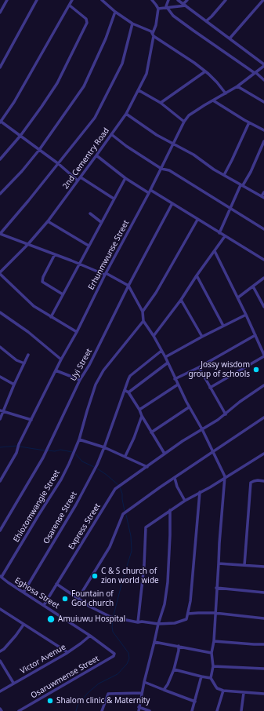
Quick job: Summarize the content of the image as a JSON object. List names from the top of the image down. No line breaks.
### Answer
{"streets":{"street":["2nd Cementry Road","Erhunmwunse Street","Uyi Street","Ehiozomwangie Street","Osarense Street","Express Street","Eghosa Street","Victor Avenue","Osaruwmense Street"]},"crossings":[["Ehiozomwangie Street","Eghosa Street"],["Osarense Street","Eghosa Street"],["Express Street","Eghosa Street"],["Eghosa Street","Victor Avenue"],["Eghosa Street","Osaruwmense Street"]],"places":["Jossy wisdom group of schools","C & S church of zion world wide","Fountain of God church","Amuiuwu Hospital","Shalom clinic & Maternity"]}
